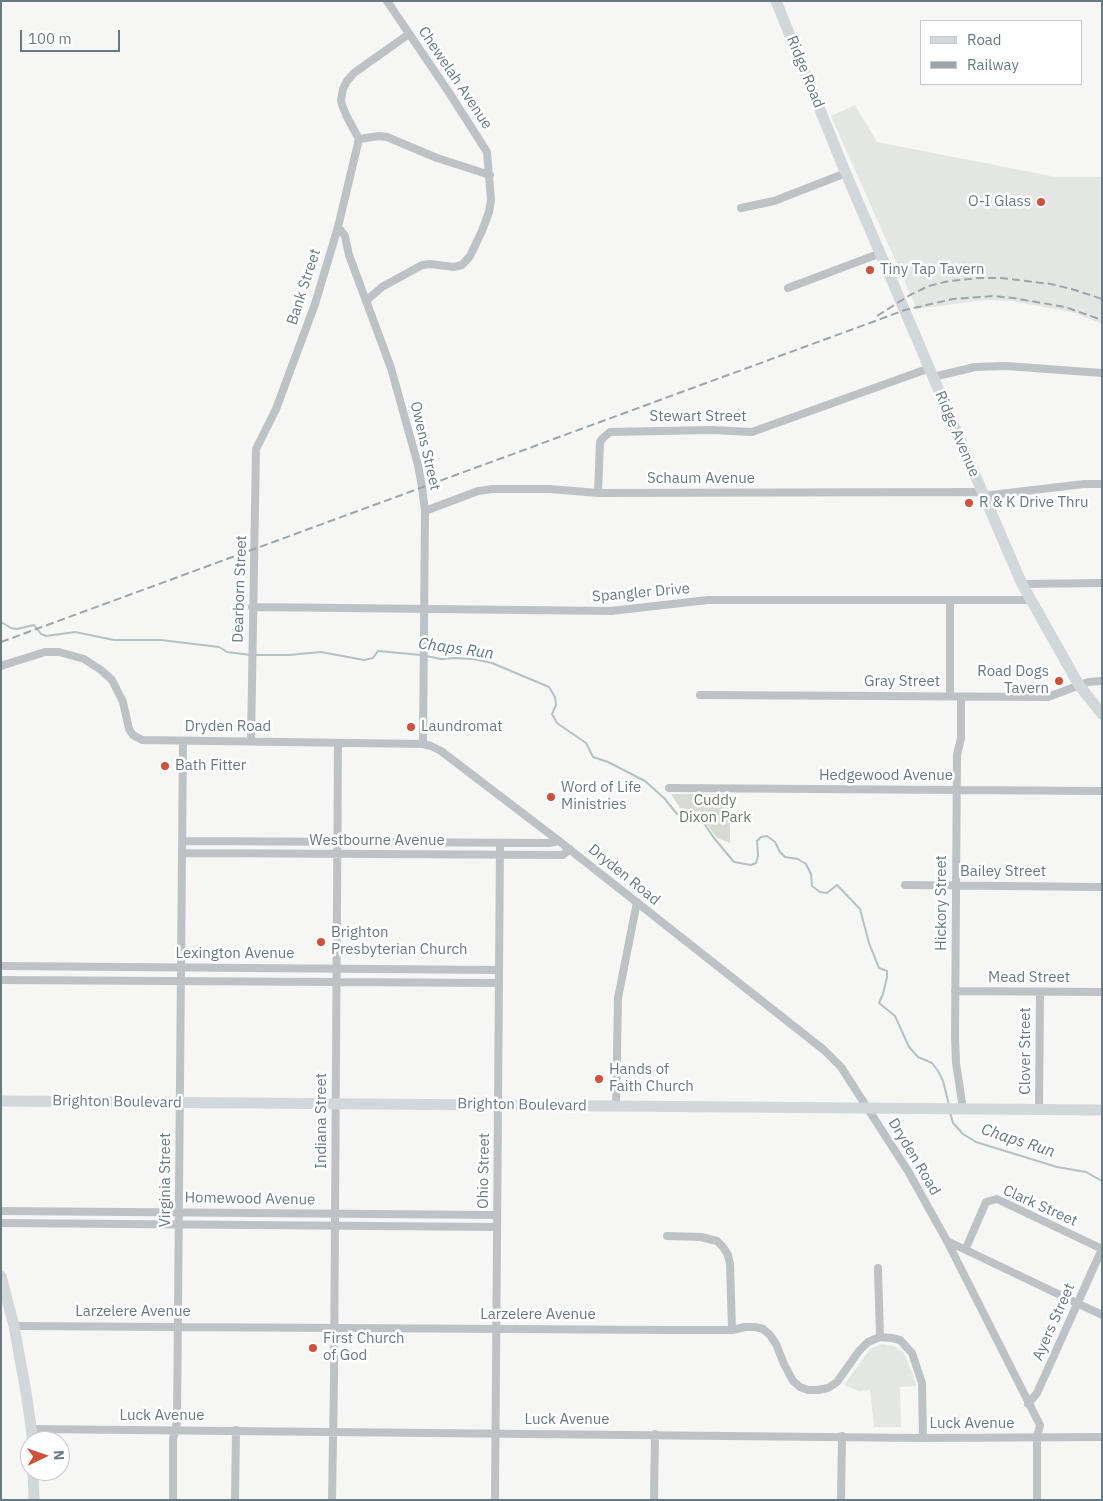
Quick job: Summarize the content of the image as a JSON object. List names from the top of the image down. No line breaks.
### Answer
{"streets":{"street":["Ridge Road","Chewelah Avenue","Bank Street","Stewart Street","Ridge Avenue","Owens Street","Schaum Avenue","Dearborn Street","Spangler Drive","Gray Street","Dryden Road","Hedgewood Avenue","Westbourne Avenue","Bailey Street","Hickory Street","Lexington Avenue","Mead Street","Clover Street","Brighton Boulevard","Indiana Street","Ohio Street","Virginia Street","Homewood Avenue","Clark Street","Larzelere Avenue","Ayers Street","Luck Avenue"]},"crossings":[["Ridge Road","Ridge Avenue"],["Chewelah Avenue","Owens Street"],["Bank Street","Owens Street"],["Bank Street","Dearborn Street"],["Stewart Street","Ridge Avenue"],["Stewart Street","Schaum Avenue"],["Ridge Avenue","Schaum Avenue"],["Ridge Avenue","Spangler Drive"],["Ridge Avenue","Gray Street"],["Owens Street","Schaum Avenue"],["Owens Street","Spangler Drive"],["Owens Street","Dryden Road"],["Dearborn Street","Spangler Drive"],["Dearborn Street","Dryden Road"],["Gray Street","Hickory Street"],["Dryden Road","Westbourne Avenue"],["Dryden Road","Brighton Boulevard"],["Dryden Road","Indiana Street"],["Dryden Road","Virginia Street"],["Dryden Road","Ayers Street"],["Dryden Road","Luck Avenue"],["Hedgewood Avenue","Hickory Street"],["Westbourne Avenue","Indiana Street"],["Westbourne Avenue","Ohio Street"],["Westbourne Avenue","Virginia Street"],["Bailey Street","Hickory Street"],["Hickory Street","Mead Street"],["Hickory Street","Brighton Boulevard"],["Lexington Avenue","Indiana Street"],["Lexington Avenue","Ohio Street"],["Lexington Avenue","Virginia Street"],["Mead Street","Clover Street"],["Clover Street","Brighton Boulevard"],["Brighton Boulevard","Indiana Street"],["Brighton Boulevard","Ohio Street"],["Brighton Boulevard","Virginia Street"],["Indiana Street","Homewood Avenue"],["Indiana Street","Larzelere Avenue"],["Indiana Street","Luck Avenue"],["Ohio Street","Homewood Avenue"],["Ohio Street","Larzelere Avenue"],["Ohio Street","Luck Avenue"],["Virginia Street","Homewood Avenue"],["Virginia Street","Larzelere Avenue"],["Virginia Street","Luck Avenue"],["Clark Street","Ayers Street"]],"water":["Chaps Run"],"parks":["Cuddy Dixon Park"],"places":["O-I Glass","Tiny Tap Tavern","R & K Drive Thru","Road Dogs Tavern","Laundromat","Bath Fitter","Word of Life Ministries","Brighton Presbyterian Church","Hands of Faith Church","First Church of God"],"legend":["Road","Railway"],"scale_bar":"100 m","north":"right"}
